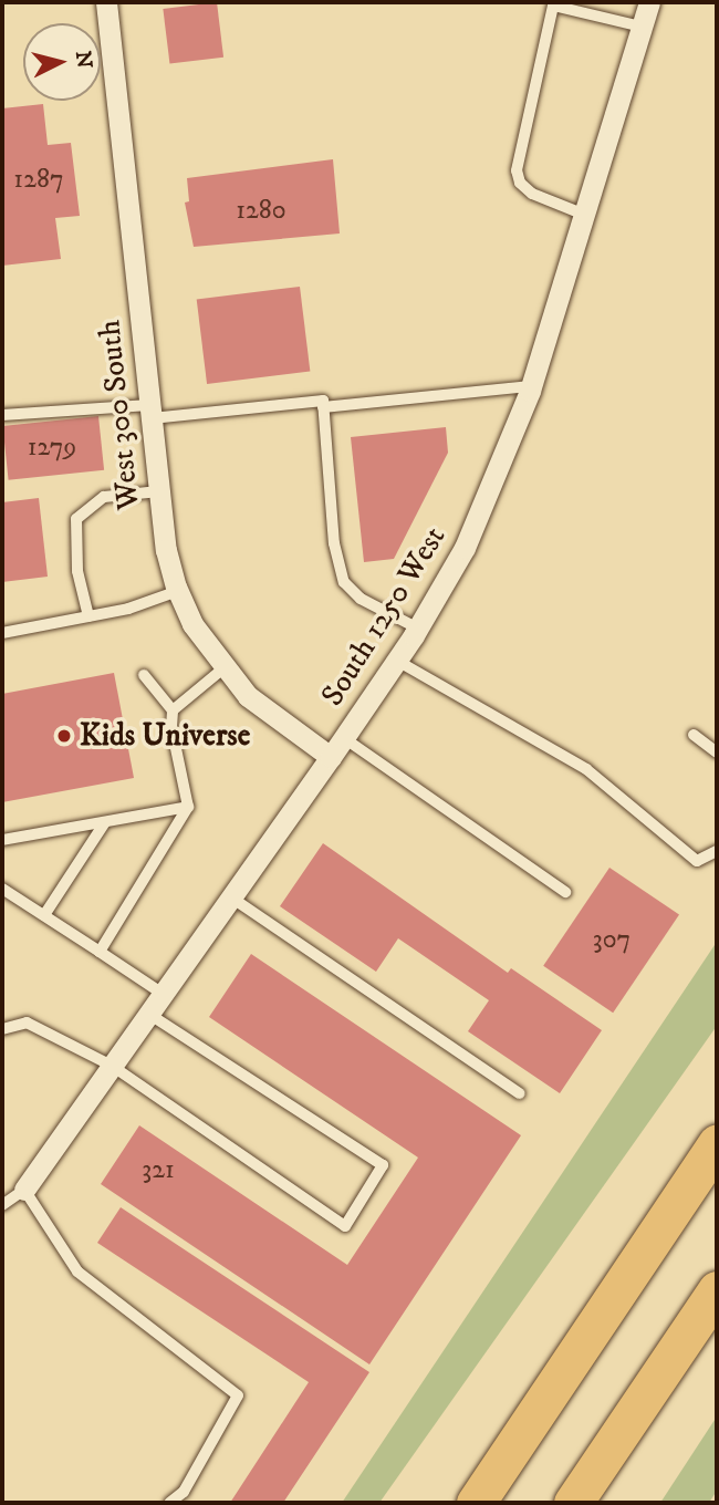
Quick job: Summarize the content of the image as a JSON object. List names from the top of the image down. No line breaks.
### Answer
{"streets":{"street":["West 300 South","South 1250 West"]},"crossings":[["West 300 South","South 1250 West"]],"places":["Kids Universe"],"house_numbers":["1287","1280","1279","307","321"],"north":"right"}
